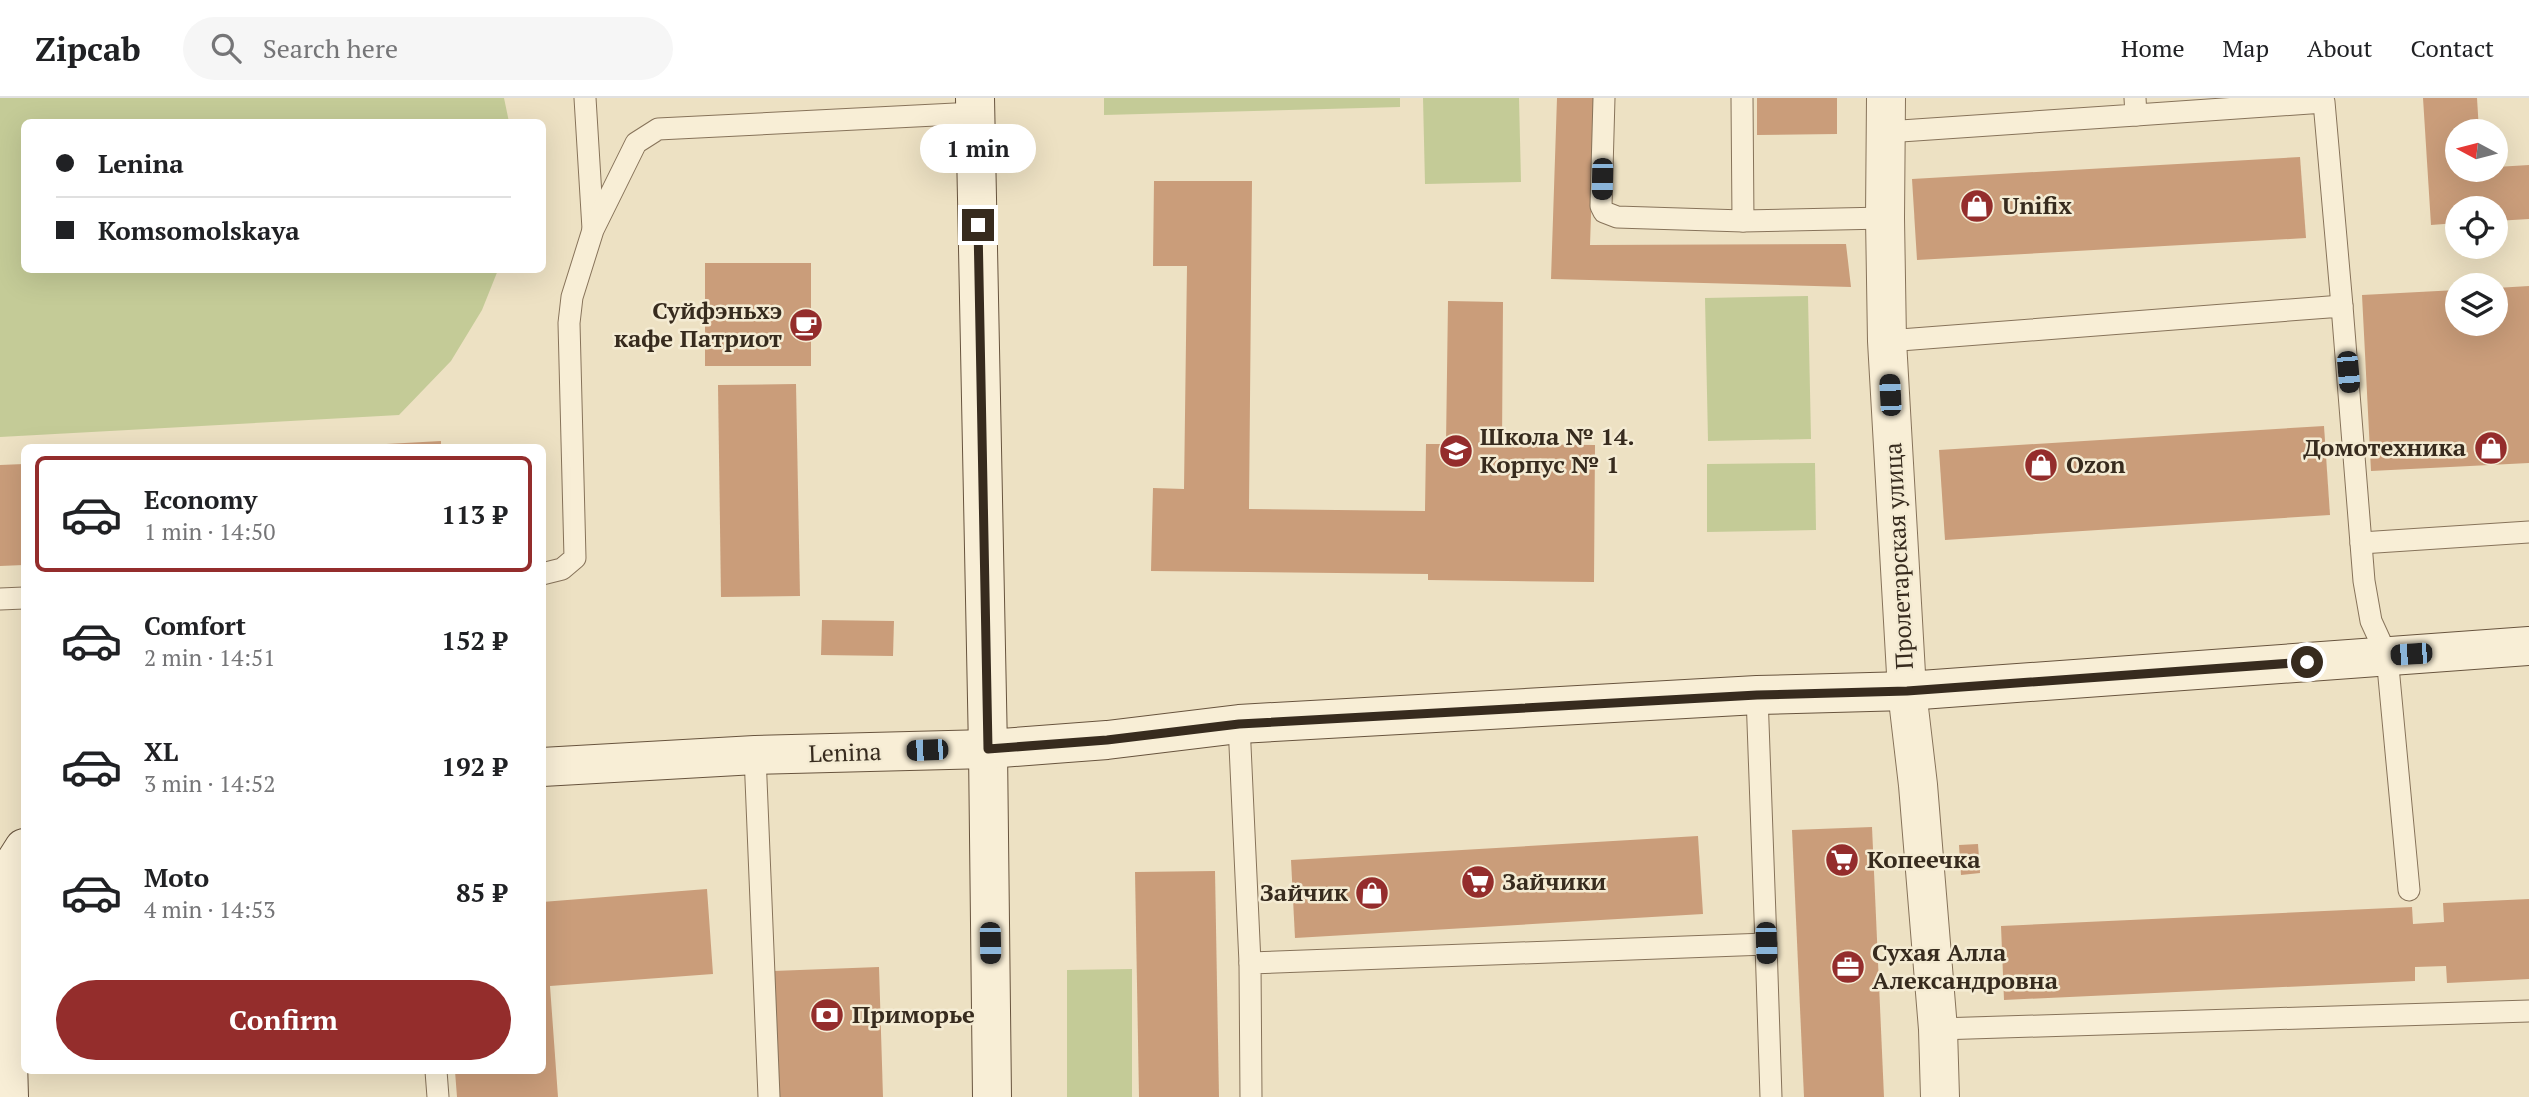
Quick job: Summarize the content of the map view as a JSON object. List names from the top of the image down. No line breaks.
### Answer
{"streets":{"main road":["Пролетарская улица","Lenina"]},"crossings":[["Пролетарская улица","Lenina"]],"places":{"shop":["Unifix","Домотехника","Ozon","Зайчик"],"cafe":["Суйфэньхэ кафе Патриот"],"school or university":["Школа № 14. Корпус № 1"],"supermarket":["Копеечка","Зайчики"],"office":["Сухая Алла Александровна"],"bank":["Приморье"]},"north":"left","page":{"header":"Zipcab","search":"Search here","nav":["Home","Map","About","Contact"],"banner":["Lenina","Komsomolskaya"],"bubble":"1 min","list":[{"name":"Economy","note":"1 min · 14:50","value":"113 ₽"},{"name":"Comfort","note":"2 min · 14:51","value":"152 ₽"},{"name":"XL","note":"3 min · 14:52","value":"192 ₽"},{"name":"Moto","note":"4 min · 14:53","value":"85 ₽"}],"buttons":"Confirm"}}
